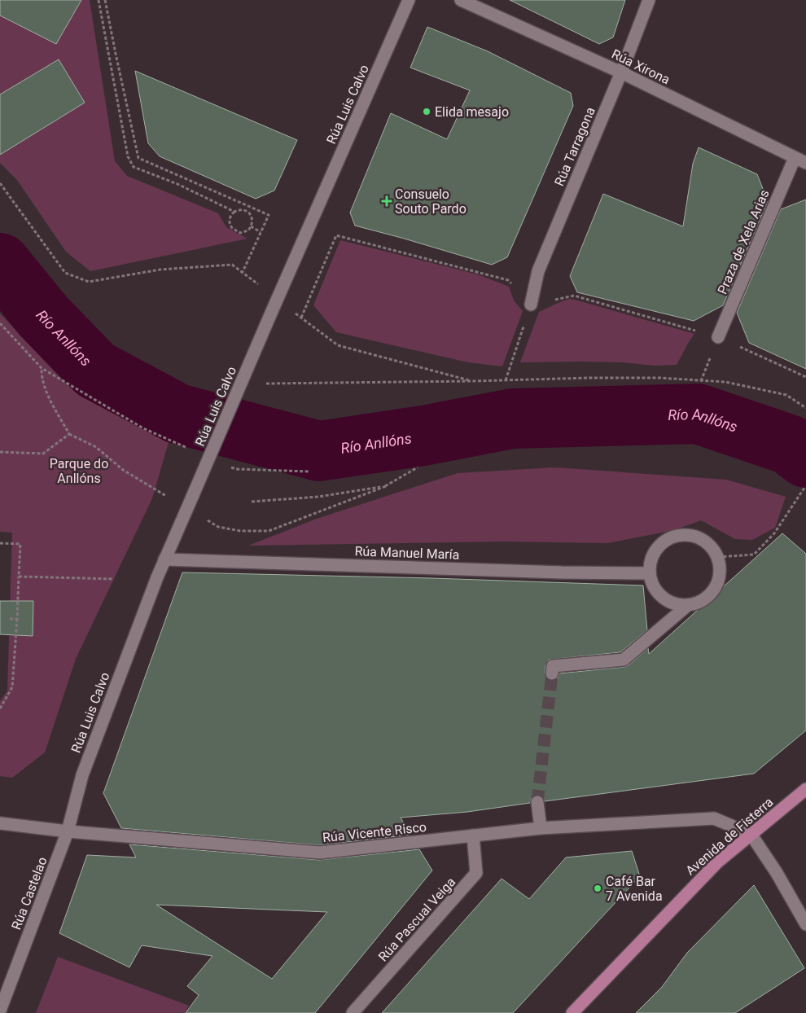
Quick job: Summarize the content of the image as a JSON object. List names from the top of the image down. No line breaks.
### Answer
{"streets":{"main road":["Avenida de Fisterra"],"street":["Rúa Xirona","Rúa Luis Calvo","Rúa Tarragona","Praza de Xela Arias","Rúa Manuel María","Rúa Vicente Risco","Rúa Castelao","Rúa Pascual Veiga"]},"crossings":[["Rúa Xirona","Rúa Tarragona"],["Rúa Xirona","Praza de Xela Arias"],["Rúa Luis Calvo","Rúa Manuel María"],["Rúa Luis Calvo","Rúa Vicente Risco"],["Rúa Luis Calvo","Rúa Castelao"],["Rúa Vicente Risco","Avenida de Fisterra"],["Rúa Vicente Risco","Rúa Castelao"],["Rúa Vicente Risco","Rúa Pascual Veiga"]],"water":["Río Anllóns"],"parks":["Parque do Anllóns"],"places":{"other":["Elida mesajo","Café Bar 7 Avenida"],"health":["Consuelo Souto Pardo"]}}
